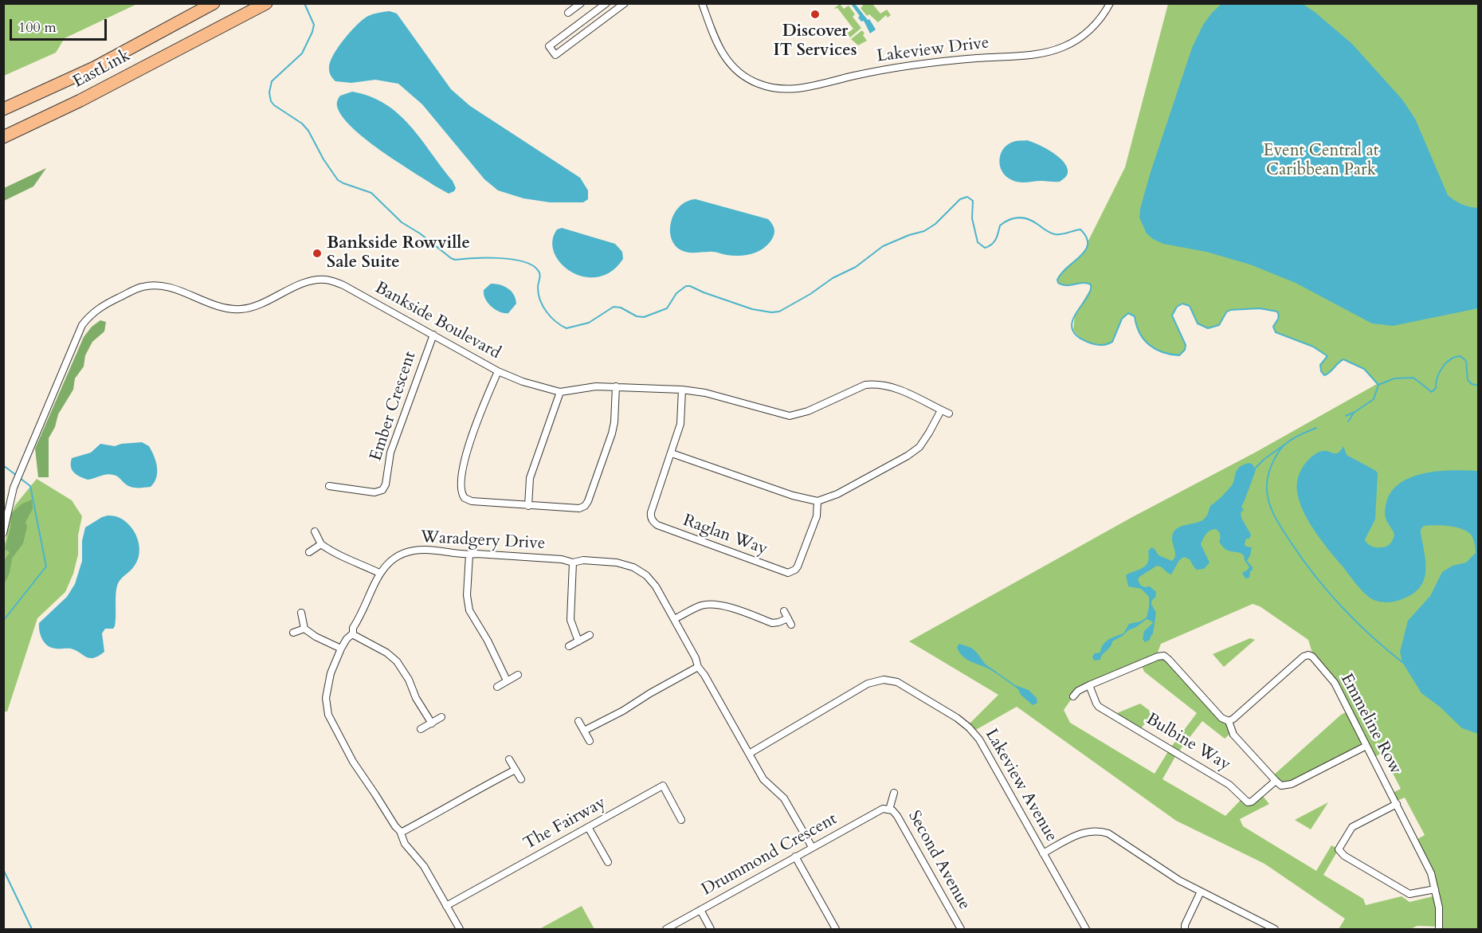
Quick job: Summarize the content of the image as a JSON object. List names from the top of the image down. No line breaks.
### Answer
{"streets":{"highway":["EastLink"],"street":["Lakeview Drive","Bankside Boulevard","Ember Crescent","Raglan Way","Waradgery Drive","Emmeline Row","Bulbine Way","Lakeview Avenue","The Fairway","Drummond Crescent","Second Avenue"]},"crossings":[["Bankside Boulevard","Ember Crescent"],["Waradgery Drive","Lakeview Avenue"],["Waradgery Drive","The Fairway"],["Waradgery Drive","Drummond Crescent"],["Drummond Crescent","Second Avenue"]],"parks":["Event Central at Caribbean Park"],"places":["Discover IT Services","Bankside Rowville Sale Suite"],"scale_bar":"100 m"}
